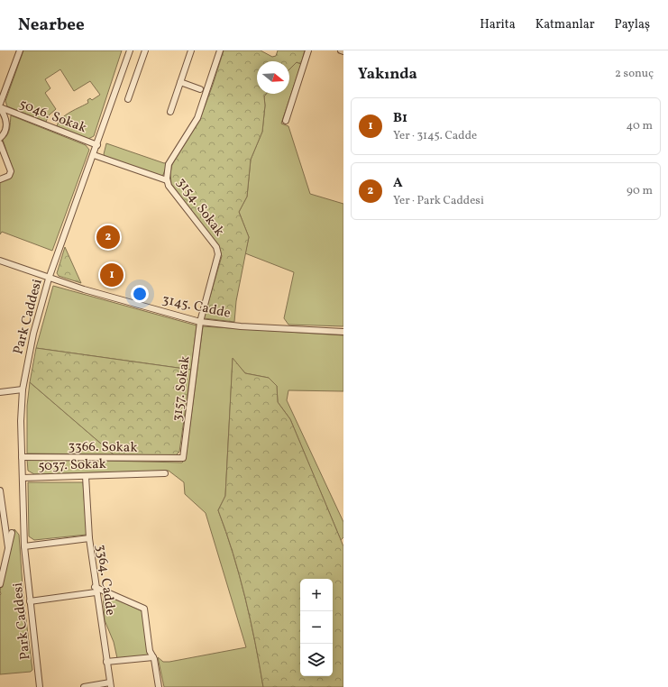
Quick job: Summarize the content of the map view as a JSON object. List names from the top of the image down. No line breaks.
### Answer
{"streets":{"street":["5046. Sokak","3154. Sokak","3145. Cadde","Park Caddesi","3157. Sokak","3366. Sokak","5037. Sokak","3364. Cadde"]},"crossings":[["5046. Sokak","Park Caddesi"],["3154. Sokak","3145. Cadde"],["3154. Sokak","3157. Sokak"],["3145. Cadde","Park Caddesi"],["3145. Cadde","3157. Sokak"],["Park Caddesi","3366. Sokak"],["Park Caddesi","5037. Sokak"],["3157. Sokak","3366. Sokak"],["5037. Sokak","3364. Cadde"]],"north":"right","page":{"header":"Nearbee","nav":["Harita","Katmanlar","Paylaş"],"heading":["Yakında","2 sonuç"],"list":[{"mark":"1","name":"B1","note":"Yer · 3145. Cadde","value":"40 m"},{"mark":"2","name":"A","note":"Yer · Park Caddesi","value":"90 m"}],"pins":["2","1"],"map_buttons":["+","−"]}}
